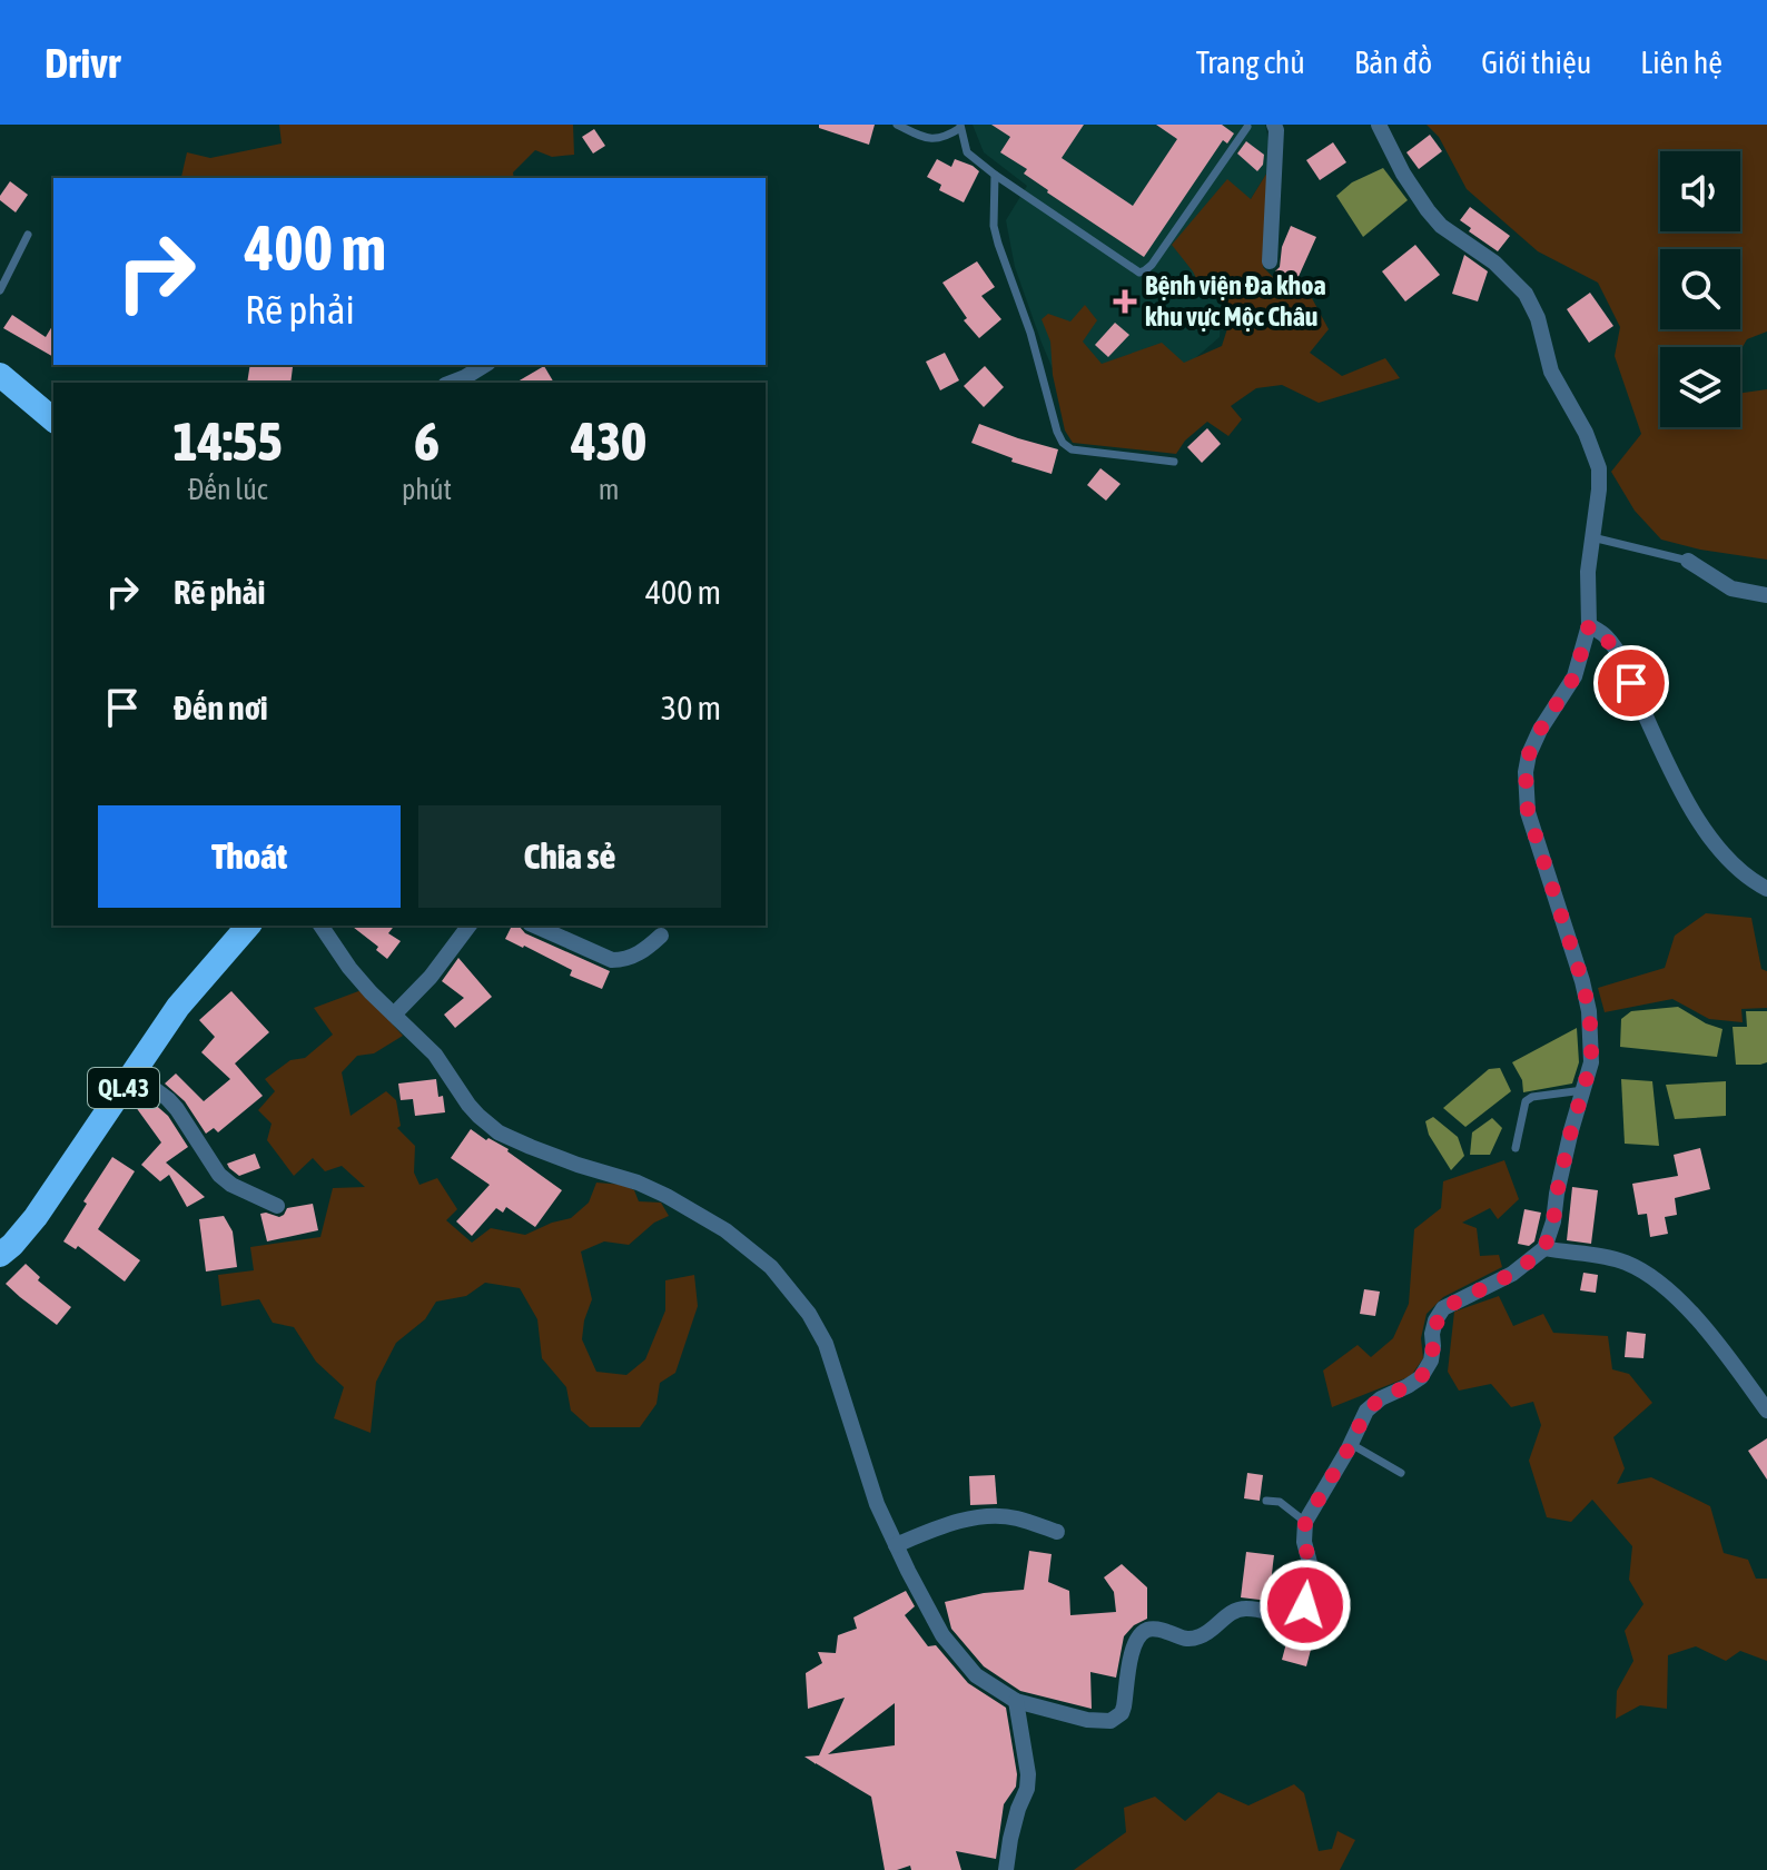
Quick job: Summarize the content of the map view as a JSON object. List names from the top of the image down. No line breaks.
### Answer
{"streets":{"highway":["QL.43"]},"places":{"health":["Bệnh viện Đa khoa khu vực Mộc Châu"]},"page":{"header":"Drivr","nav":["Trang chủ","Bản đồ","Giới thiệu","Liên hệ"],"turn":["400 m","Rẽ phải"],"eta":["14:55","Đến lúc","6","phút","430","m"],"list":[{"name":"Rẽ phải","value":"400 m"},{"name":"Đến nơi","value":"30 m"}],"buttons":["Thoát","Chia sẻ"]}}
